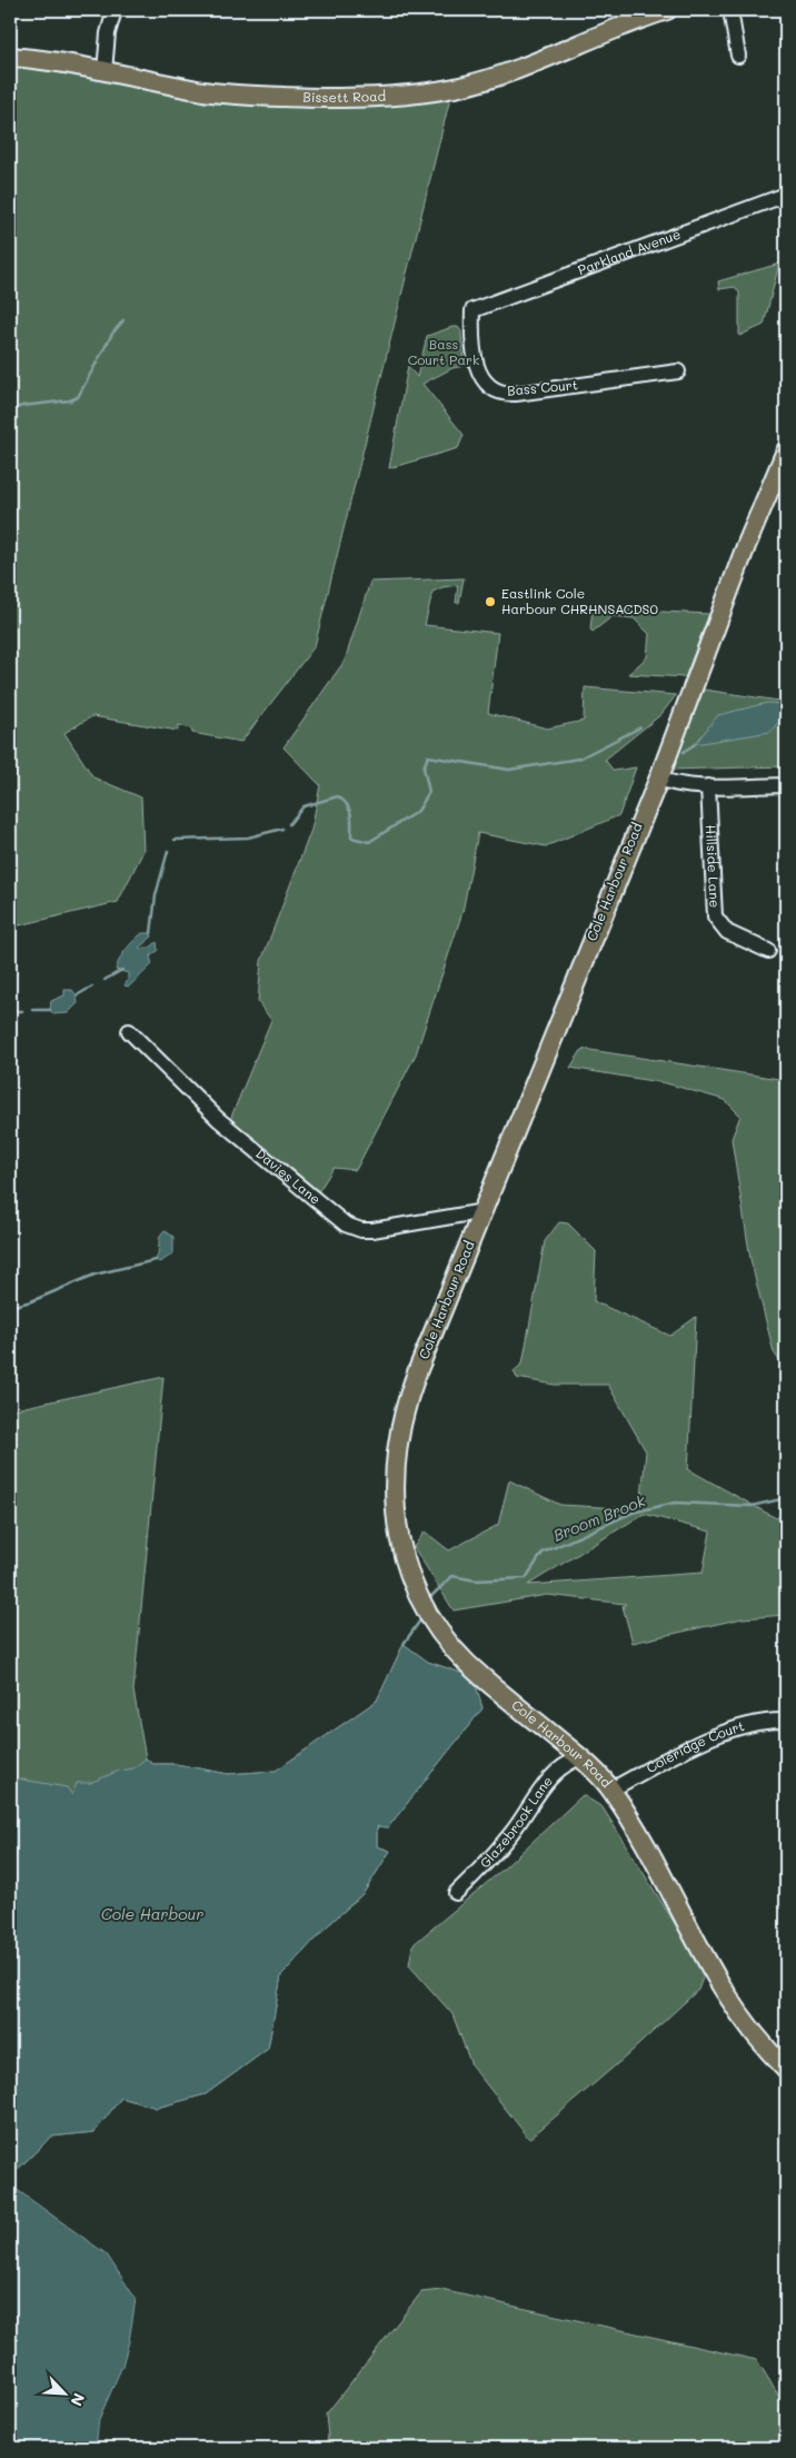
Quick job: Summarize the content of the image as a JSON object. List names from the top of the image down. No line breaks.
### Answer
{"streets":{"main road":["Bissett Road","Cole Harbour Road"],"street":["Parkland Avenue","Bass Court","Hillside Lane","Davies Lane","Coleridge Court","Glazebrook Lane"]},"crossings":[["Parkland Avenue","Bass Court"],["Cole Harbour Road","Davies Lane"],["Cole Harbour Road","Coleridge Court"],["Cole Harbour Road","Glazebrook Lane"]],"water":["Broom Brook","Cole Harbour"],"parks":["Bass Court Park"],"places":["Eastlink Cole Harbour CHRHNSACDS0"],"north":"bottom right"}
